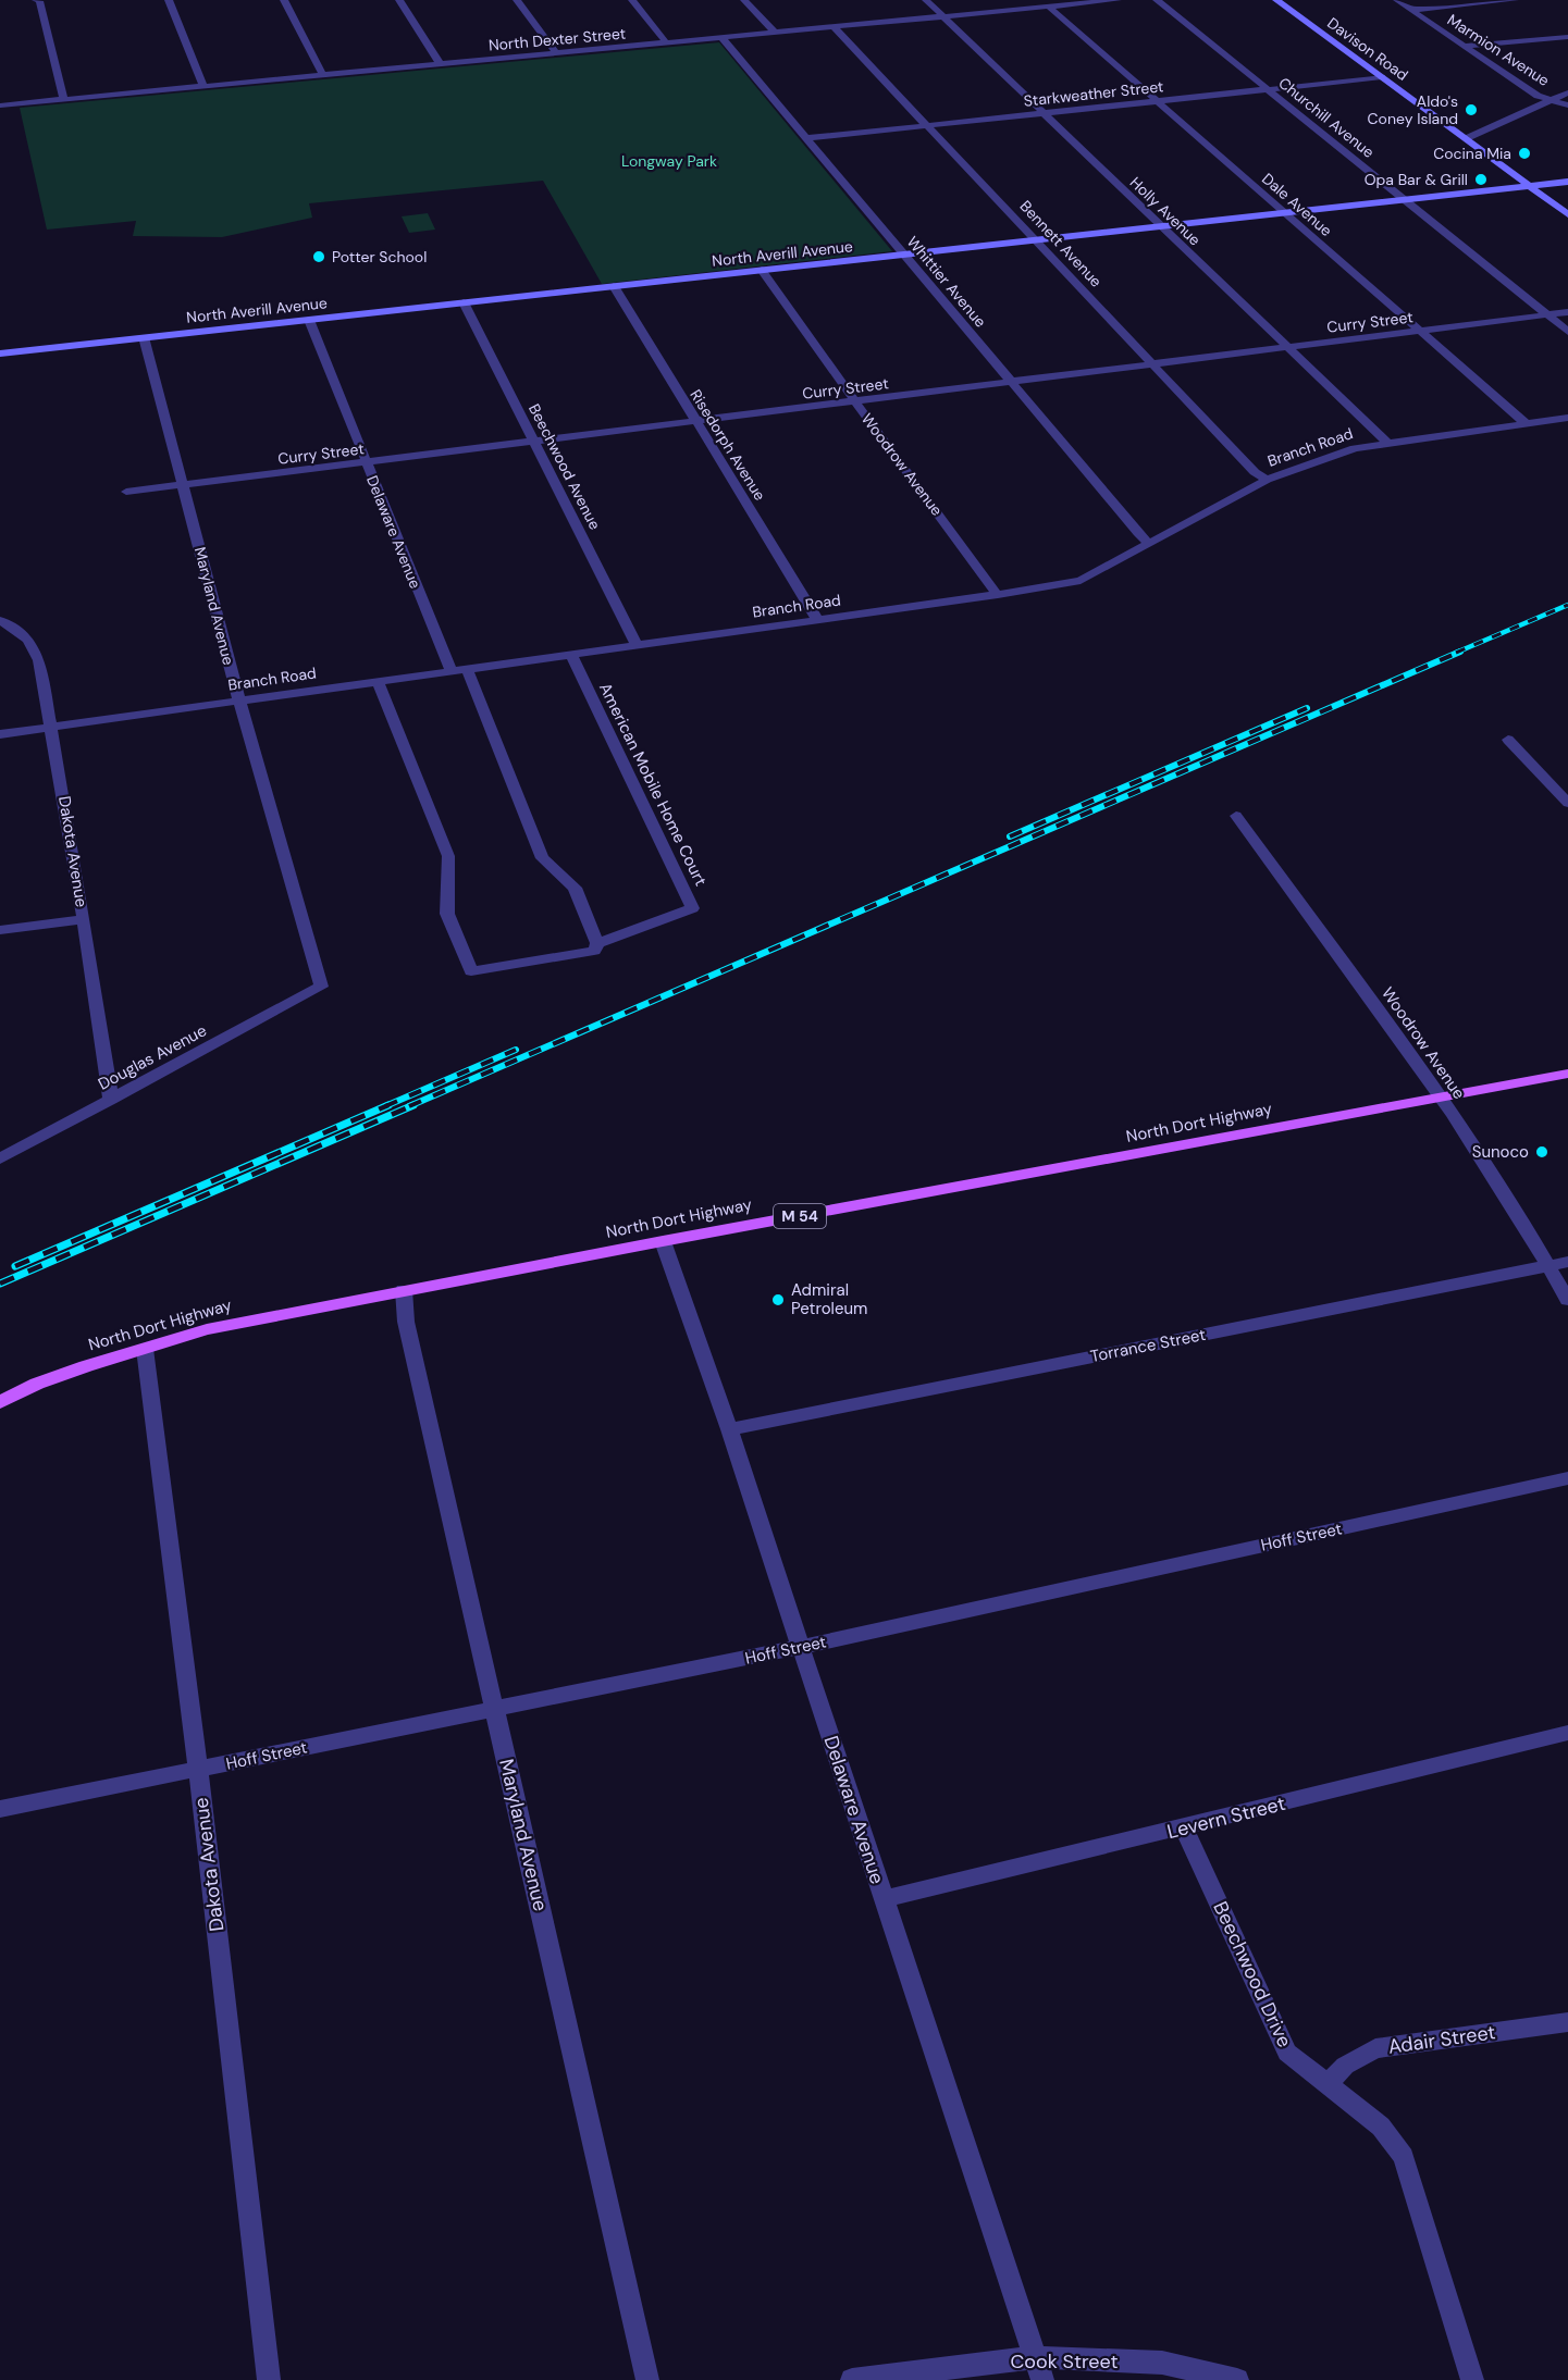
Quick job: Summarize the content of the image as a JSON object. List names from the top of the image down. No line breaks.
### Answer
{"streets":{"main road":["North Dort Highway","M 54"],"street":["North Dexter Street","Davison Road","Marmion Avenue","Starkweather Street","Churchill Avenue","Dale Avenue","Holly Avenue","Bennett Avenue","North Averill Avenue","Whittier Avenue","Curry Street","Risedorph Avenue","Branch Road","Woodrow Avenue","Beechwood Avenue","Delaware Avenue","Maryland Avenue","American Mobile Home Court","Dakota Avenue","Douglas Avenue","Torrance Street","Hoff Street","Levern Street","Beechwood Drive","Adair Street","Cook Street"]},"crossings":[["North Dexter Street","Dale Avenue"],["North Dexter Street","Holly Avenue"],["North Dexter Street","Bennett Avenue"],["North Dexter Street","Whittier Avenue"],["Davison Road","Starkweather Street"],["Davison Road","North Averill Avenue"],["Starkweather Street","Churchill Avenue"],["Starkweather Street","Dale Avenue"],["Starkweather Street","Holly Avenue"],["Starkweather Street","Bennett Avenue"],["Starkweather Street","Whittier Avenue"],["Churchill Avenue","North Averill Avenue"],["Churchill Avenue","Curry Street"],["Dale Avenue","North Averill Avenue"],["Dale Avenue","Curry Street"],["Dale Avenue","Branch Road"],["Holly Avenue","North Averill Avenue"],["Holly Avenue","Curry Street"],["Holly Avenue","Branch Road"],["Bennett Avenue","North Averill Avenue"],["Bennett Avenue","Curry Street"],["Bennett Avenue","Branch Road"],["North Averill Avenue","Whittier Avenue"],["North Averill Avenue","Risedorph Avenue"],["North Averill Avenue","Woodrow Avenue"],["North Averill Avenue","Beechwood Avenue"],["North Averill Avenue","Delaware Avenue"],["North Averill Avenue","Maryland Avenue"],["Whittier Avenue","Curry Street"],["Whittier Avenue","Branch Road"],["Curry Street","Risedorph Avenue"],["Curry Street","Woodrow Avenue"],["Curry Street","Beechwood Avenue"],["Curry Street","Delaware Avenue"],["Curry Street","Maryland Avenue"],["Risedorph Avenue","Branch Road"],["Branch Road","Woodrow Avenue"],["Branch Road","Beechwood Avenue"],["Branch Road","Delaware Avenue"],["Branch Road","Maryland Avenue"],["Branch Road","American Mobile Home Court"],["Branch Road","Dakota Avenue"],["Woodrow Avenue","North Dort Highway"],["Woodrow Avenue","Torrance Street"],["Delaware Avenue","North Dort Highway"],["Delaware Avenue","Torrance Street"],["Delaware Avenue","Hoff Street"],["Delaware Avenue","Levern Street"],["Delaware Avenue","Cook Street"],["Maryland Avenue","Douglas Avenue"],["Maryland Avenue","North Dort Highway"],["Maryland Avenue","Hoff Street"],["Dakota Avenue","Douglas Avenue"],["Dakota Avenue","North Dort Highway"],["Dakota Avenue","Hoff Street"],["Levern Street","Beechwood Drive"],["Beechwood Drive","Adair Street"]],"parks":["Longway Park"],"places":["Aldo's Coney Island","Cocina Mia","Opa Bar & Grill","Potter School","Sunoco","Admiral Petroleum"]}
